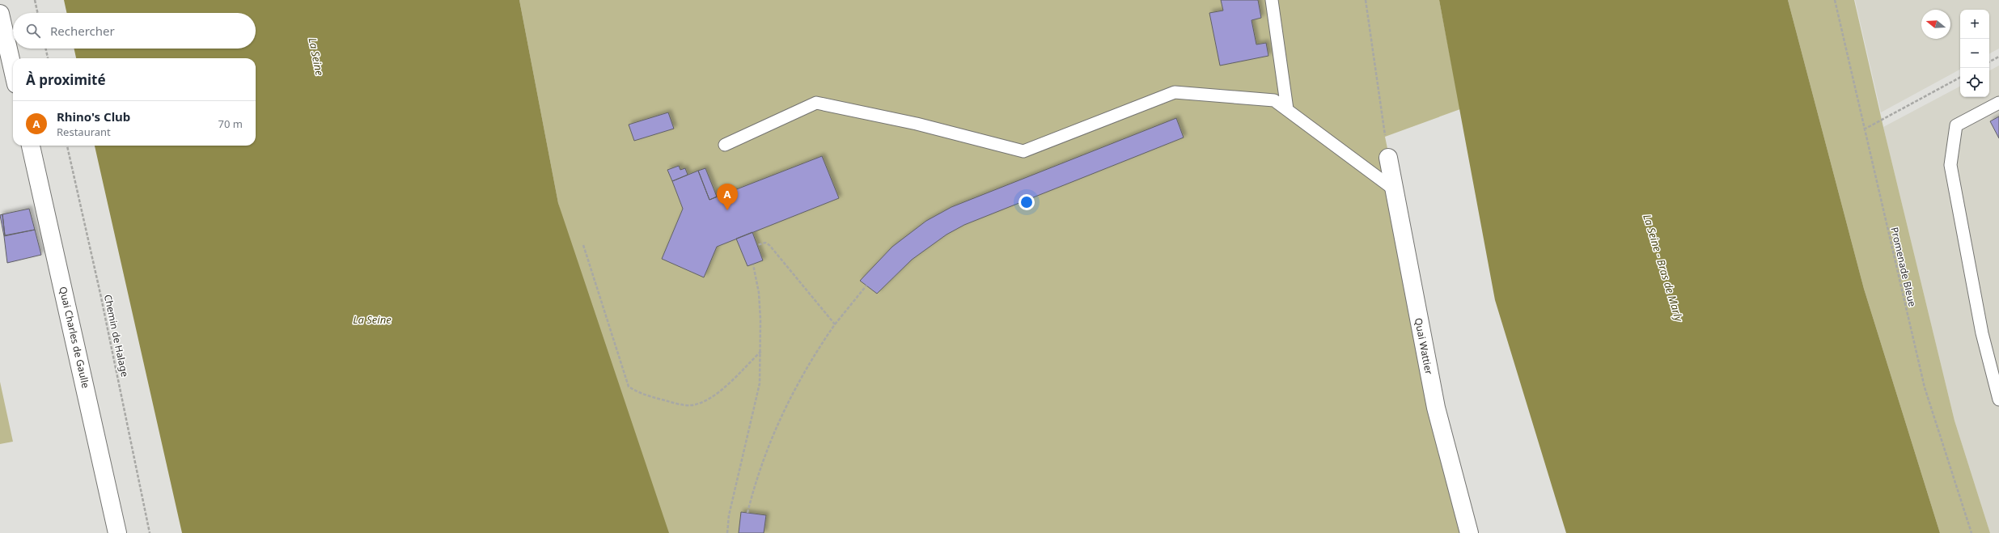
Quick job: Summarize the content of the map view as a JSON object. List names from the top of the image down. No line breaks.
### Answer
{"streets":{"street":["Quai Charles de Gaulle","Quai Wattier"],"path":["Promenade Bleue","Chemin de Halage"]},"water":["La Seine","La Seine - Bras de Marly"],"north":"left","page":{"map_buttons":["+","−"],"search":"Rechercher","heading":"À proximité","list":[{"mark":"A","name":"Rhino's Club","note":"Restaurant","value":"70 m"}],"pins":"A"}}
